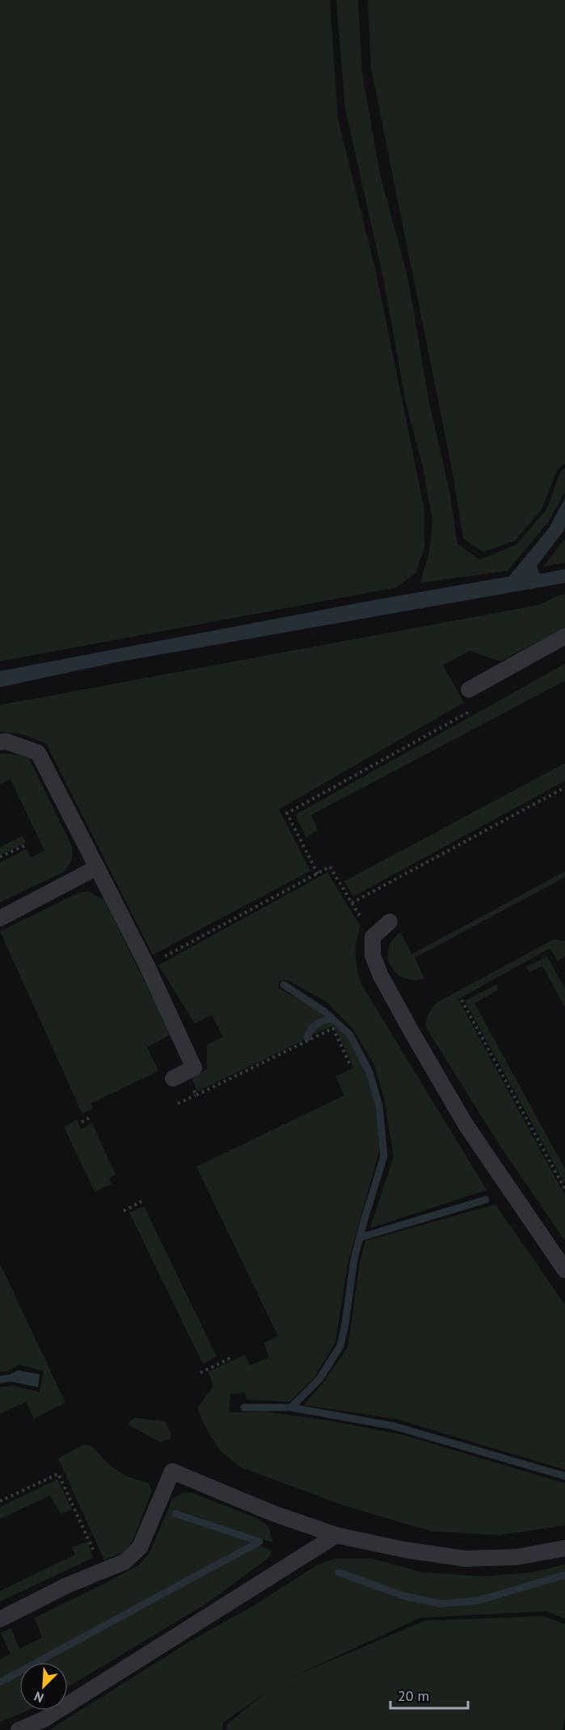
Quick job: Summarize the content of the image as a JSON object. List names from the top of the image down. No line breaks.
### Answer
{"scale_bar":"20 m","north":"bottom left"}
